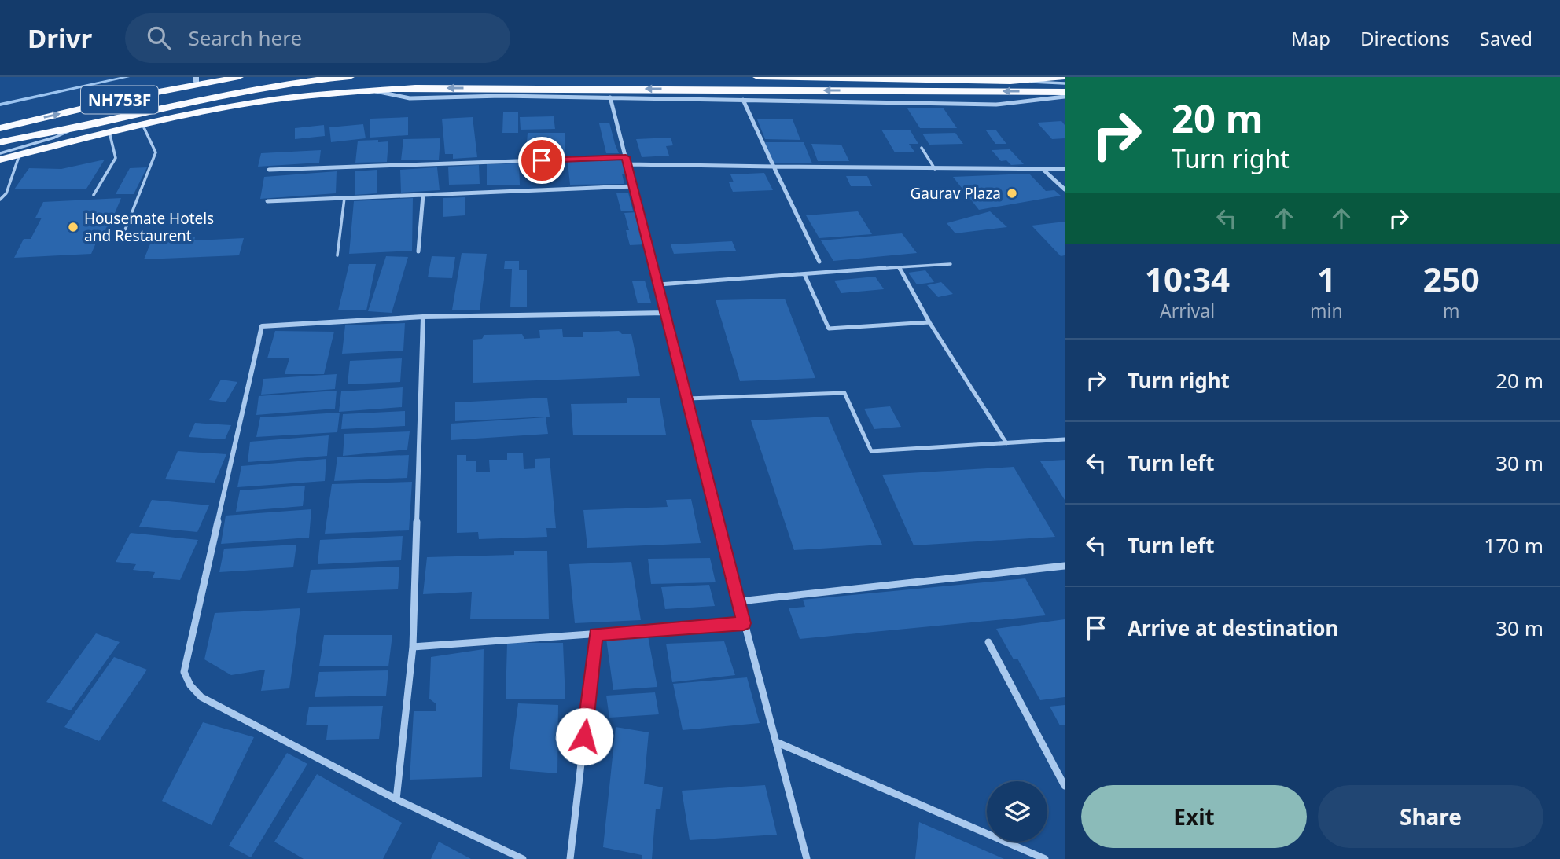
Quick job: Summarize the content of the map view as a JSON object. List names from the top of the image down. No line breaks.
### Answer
{"streets":{"highway":["NH753F"]},"places":["Gaurav Plaza","Housemate Hotels and Restaurent"],"page":{"header":"Drivr","search":"Search here","nav":["Map","Directions","Saved"],"turn":["20 m","Turn right"],"eta":["10:34","Arrival","1","min","250","m"],"list":[{"name":"Turn right","value":"20 m"},{"name":"Turn left","value":"30 m"},{"name":"Turn left","value":"170 m"},{"name":"Arrive at destination","value":"30 m"}],"buttons":["Exit","Share"]}}
